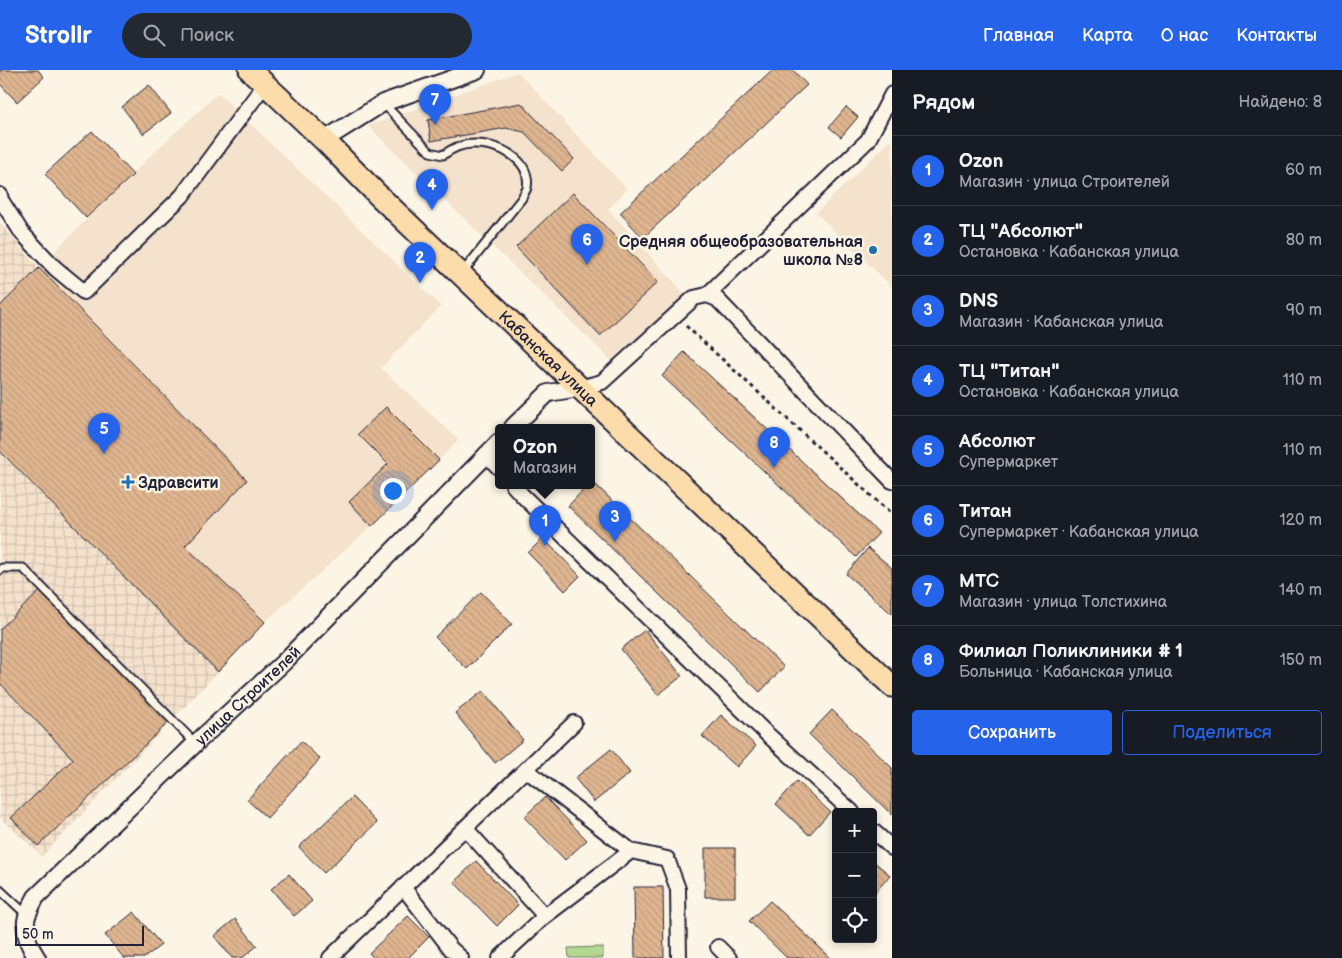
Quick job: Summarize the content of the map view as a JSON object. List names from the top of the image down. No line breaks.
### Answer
{"streets":{"main road":["Кабанская улица"],"street":["улица Строителей"]},"places":{"other":["Средняя общеобразовательная школа №8"],"health":["Здравсити"]},"scale_bar":"50 m","page":{"header":"Strollr","search":"Поиск","nav":["Главная","Карта","О нас","Контакты"],"heading":["Рядом","Найдено: 8"],"pins":["7","4","6","2","5","8","3","1"],"list":[{"mark":"1","name":"Ozon","note":"Магазин · улица Строителей","value":"60 m"},{"mark":"2","name":"ТЦ \"Абсолют\"","note":"Остановка · Кабанская улица","value":"80 m"},{"mark":"3","name":"DNS","note":"Магазин · Кабанская улица","value":"90 m"},{"mark":"4","name":"ТЦ \"Титан\"","note":"Остановка · Кабанская улица","value":"110 m"},{"mark":"5","name":"Абсолют","note":"Супермаркет","value":"110 m"},{"mark":"6","name":"Титан","note":"Супермаркет · Кабанская улица","value":"120 m"},{"mark":"7","name":"МТС","note":"Магазин · улица Толстихина","value":"140 m"},{"mark":"8","name":"Филиал Поликлиники # 1","note":"Больница · Кабанская улица","value":"150 m"}],"popup":["Ozon","Магазин"],"buttons":["Сохранить","Поделиться"],"map_buttons":["+","−"],"scale":"50 m"}}
